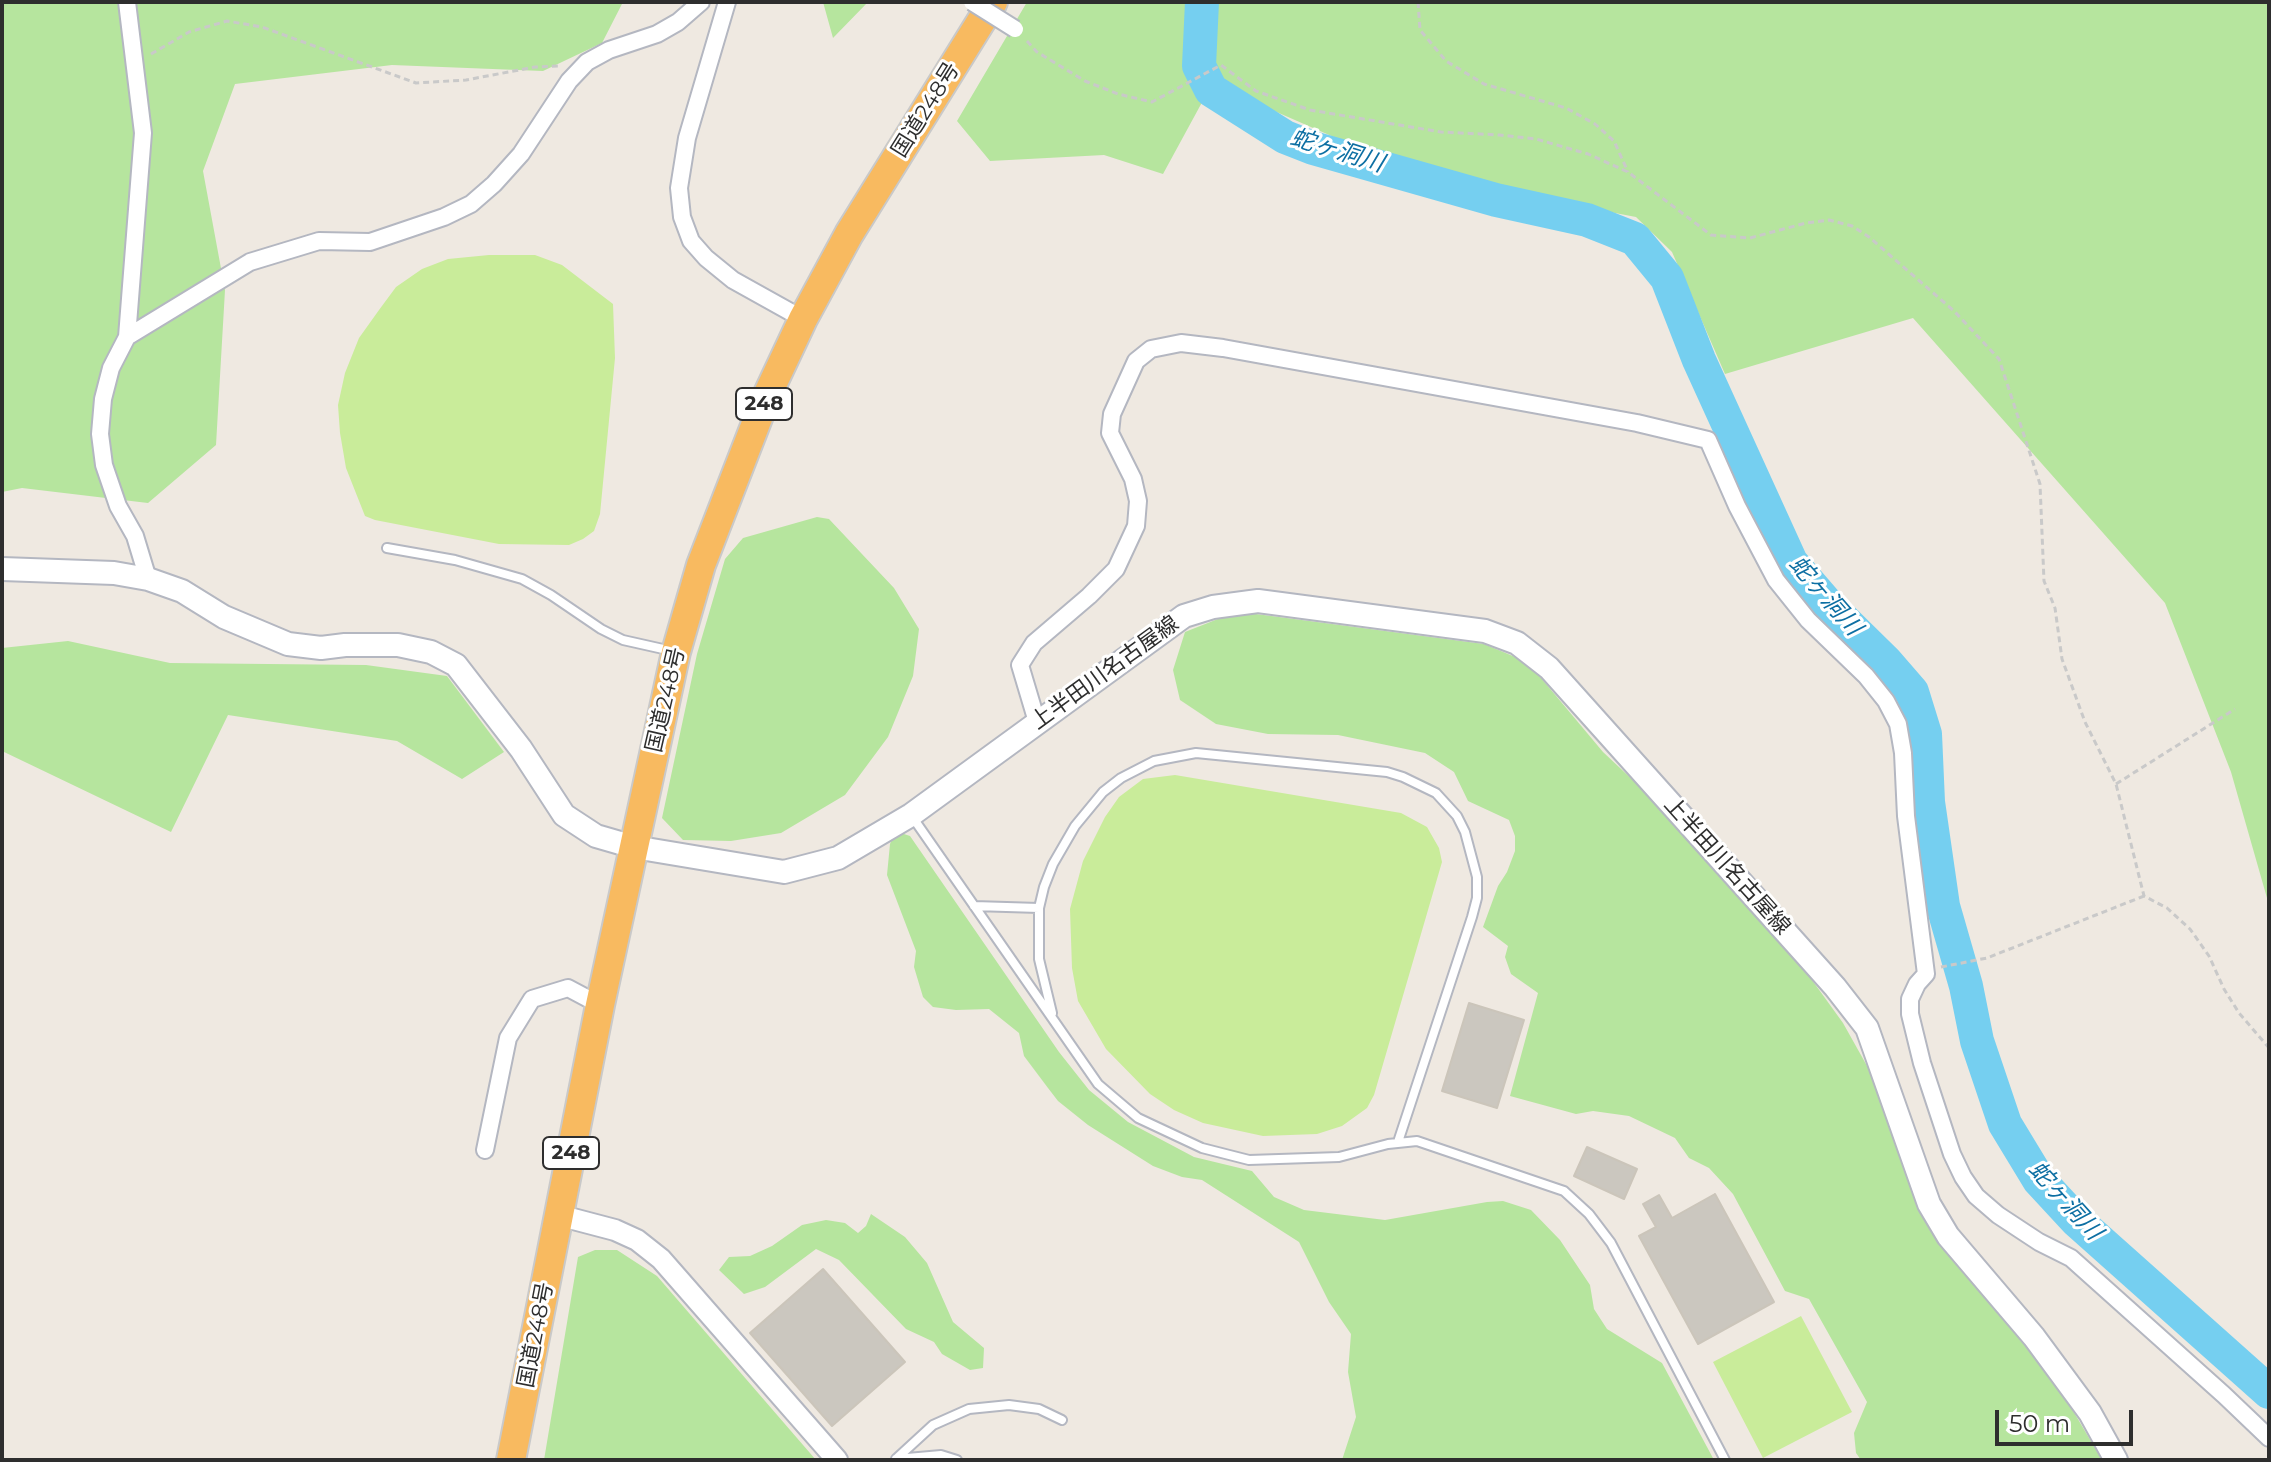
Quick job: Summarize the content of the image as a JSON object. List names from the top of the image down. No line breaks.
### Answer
{"streets":{"highway":["国道248号","248"],"main road":["上半田川名古屋線"]},"crossings":[["国道248号","上半田川名古屋線"]],"water":["蛇ヶ洞川"],"scale_bar":"50 m"}
